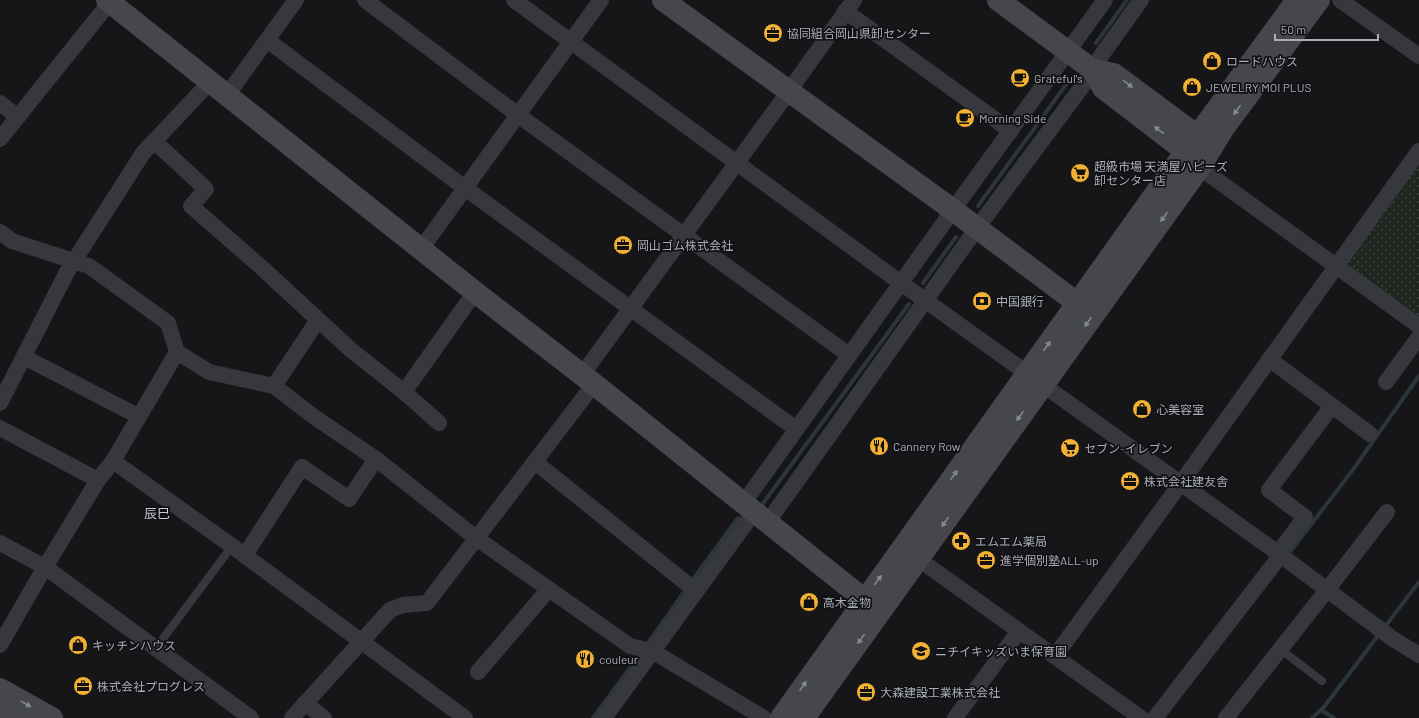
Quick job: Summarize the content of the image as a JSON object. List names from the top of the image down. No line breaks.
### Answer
{"districts":["辰巳"],"places":{"office":["協同組合岡山県卸センター","岡山ゴム株式会社","株式会社建友舎","進学個別塾ALL-up","株式会社プログレス","大森建設工業株式会社"],"shop":["ロードハウス","JEWELRY MOI PLUS","心美容室","高木金物","キッチンハウス"],"cafe":["Grateful's","Morning Side"],"supermarket":["超級市場 天満屋ハピーズ 卸センター店","セブン-イレブン"],"bank":["中国銀行"],"restaurant":["Cannery Row","couleur"],"pharmacy":["エムエム薬局"],"school or university":["ニチイキッズいま保育園"]},"scale_bar":"50 m"}
